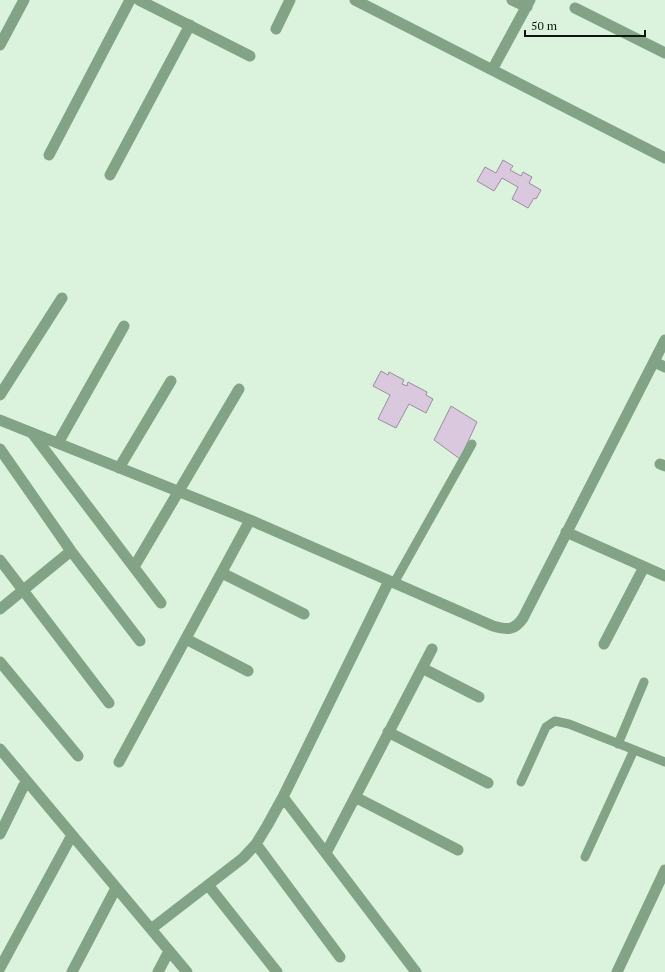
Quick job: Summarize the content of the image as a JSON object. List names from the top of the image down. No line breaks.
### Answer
{"scale_bar":"50 m"}
